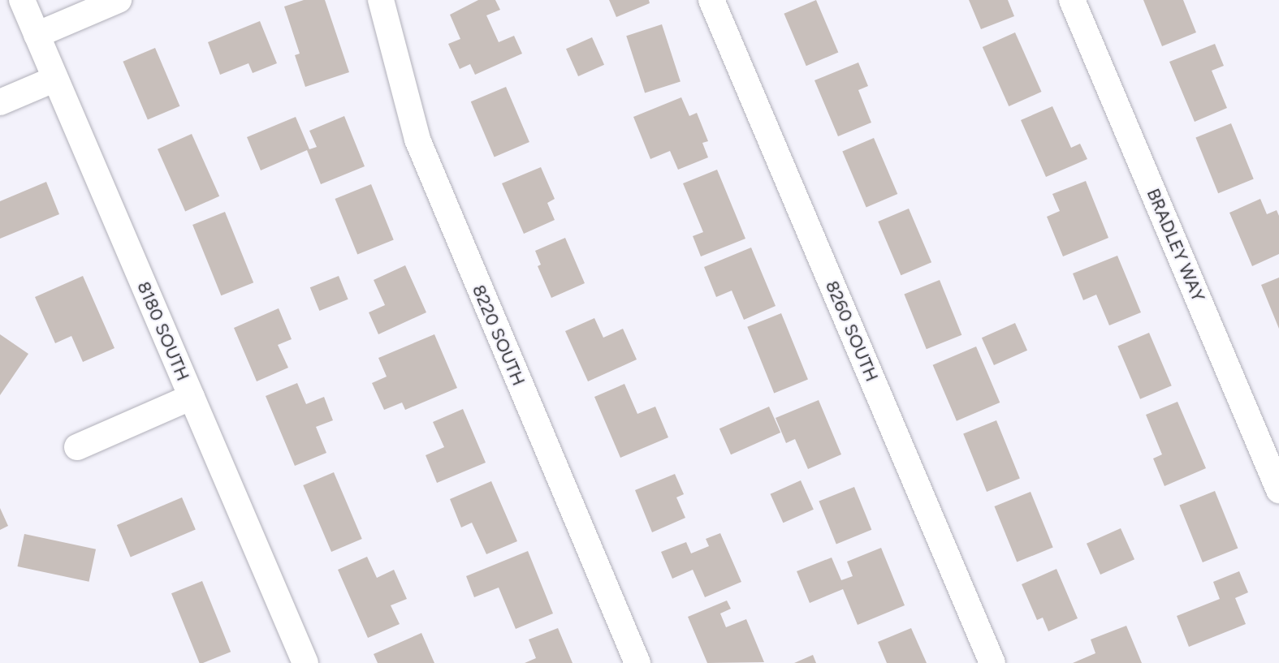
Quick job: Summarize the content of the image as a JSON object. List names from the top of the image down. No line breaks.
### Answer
{"streets":{"street":["BRADLEY WAY","8180 SOUTH","8260 SOUTH","8220 SOUTH"]}}
